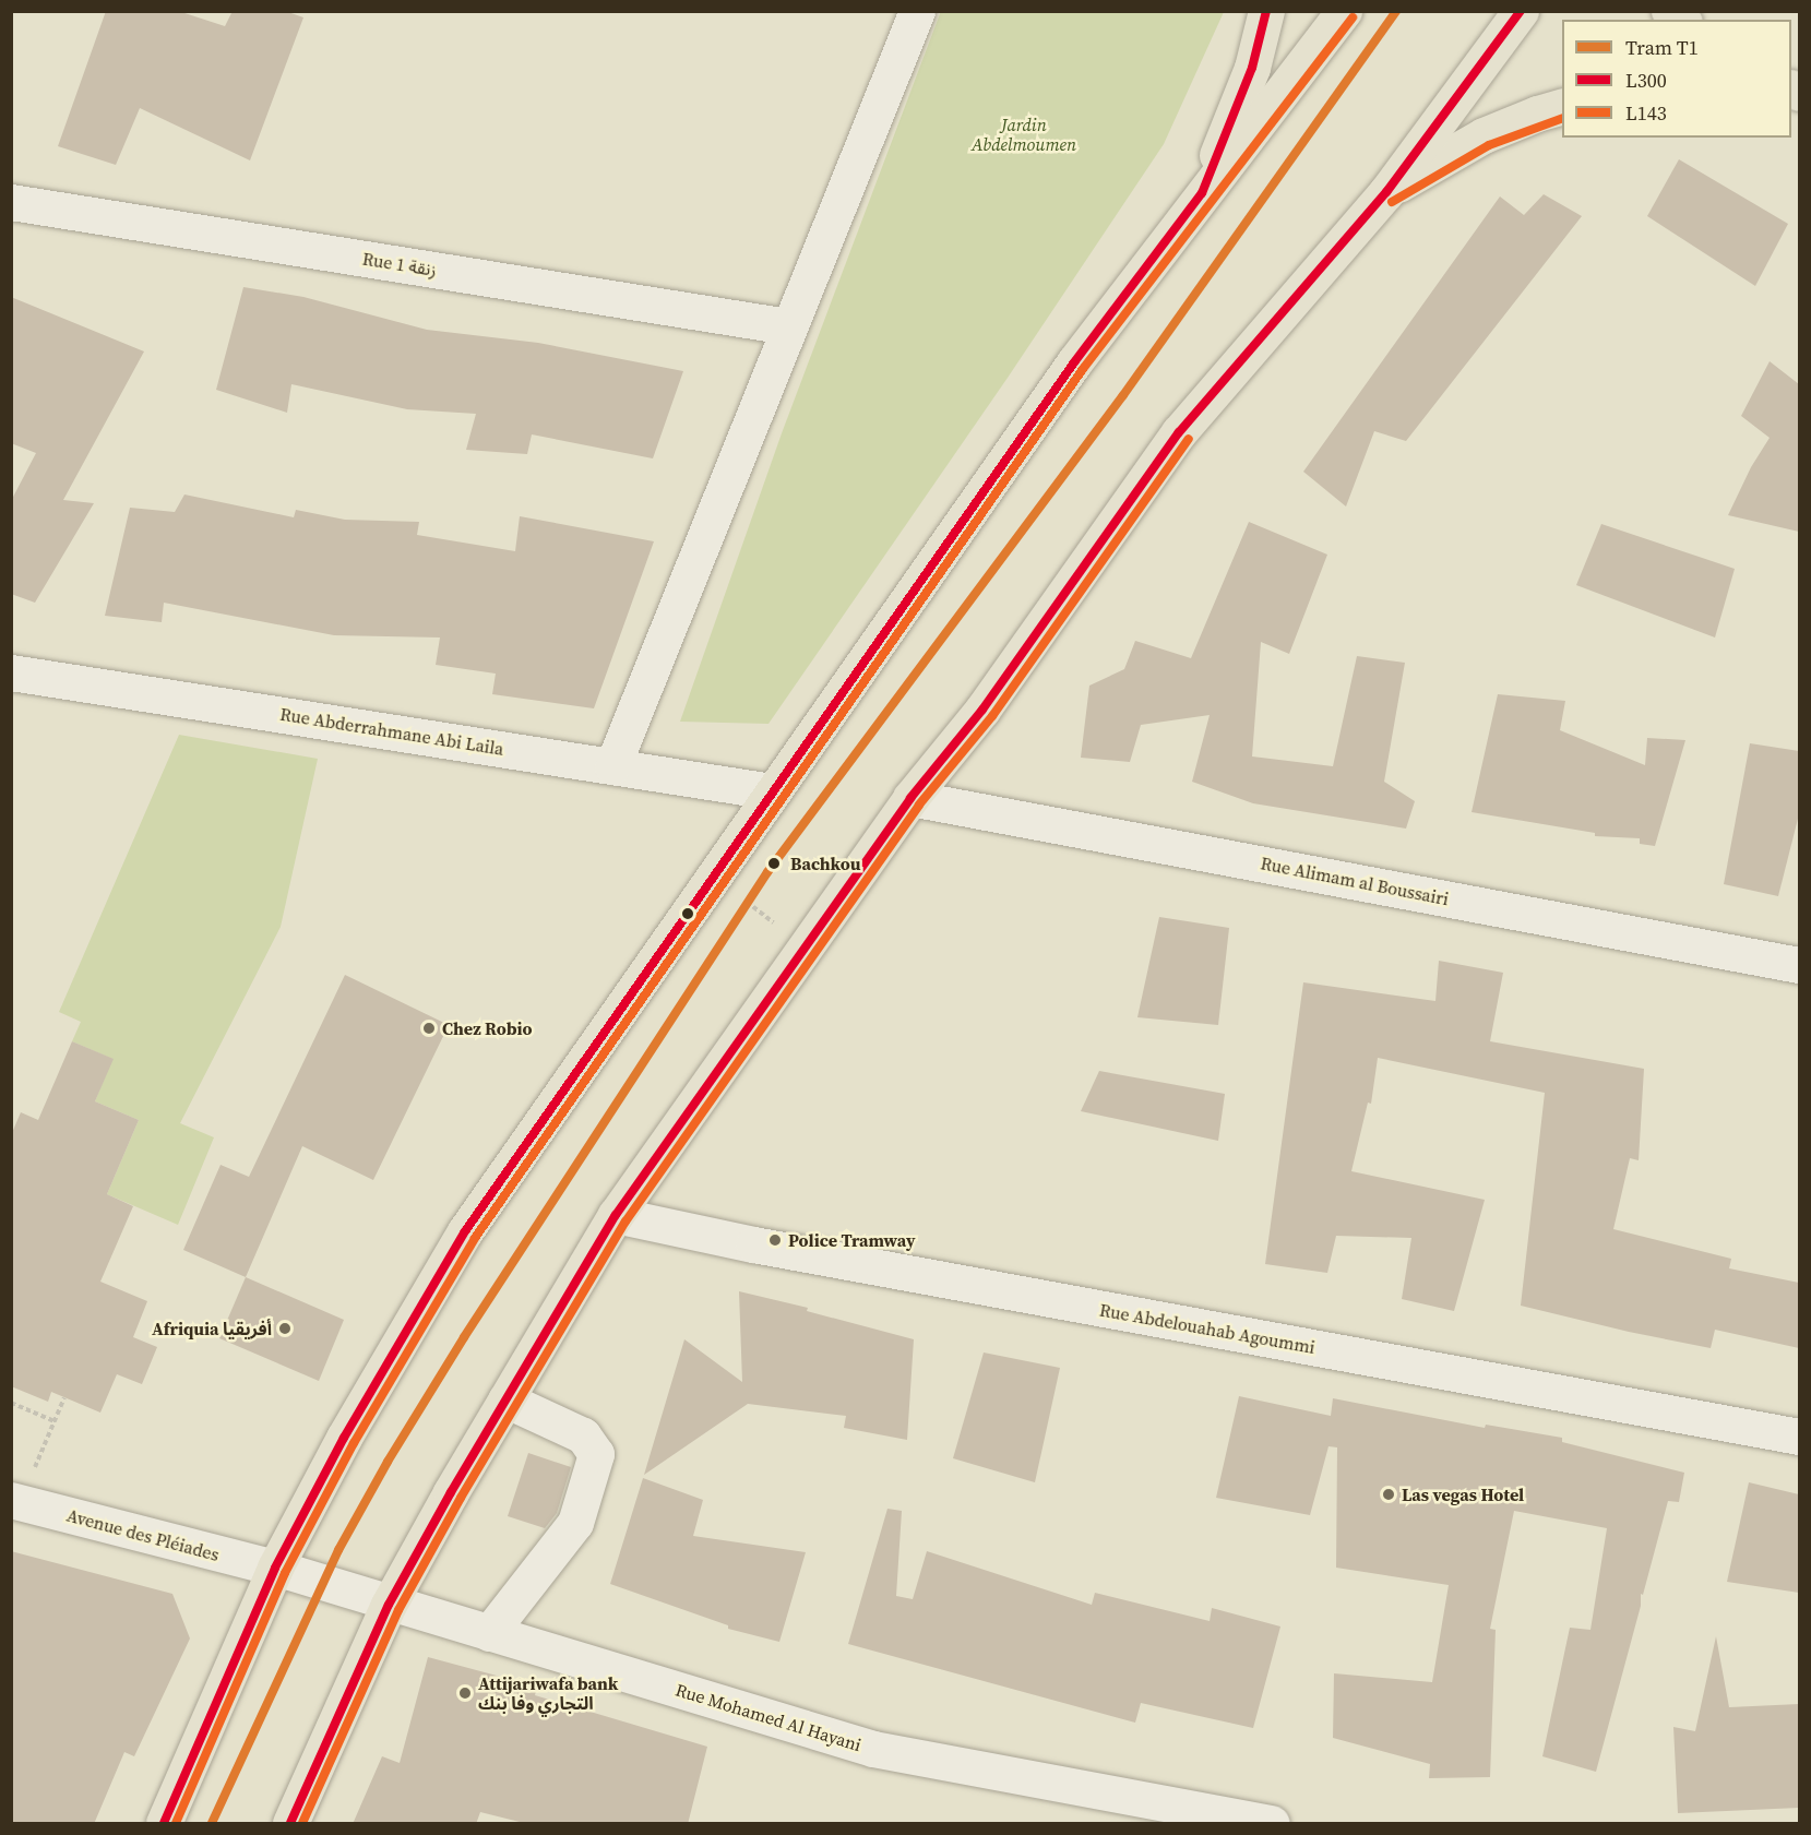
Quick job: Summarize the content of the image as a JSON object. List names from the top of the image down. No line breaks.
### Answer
{"streets":{"street":["Rue 1 زنقة","Rue Abderrahmane Abi Laila","Rue Alimam al Boussairi","Rue Abdelouahab Agoummi","Avenue des Pléiades","Rue Mohamed Al Hayani"]},"crossings":[["Avenue des Pléiades","Rue Mohamed Al Hayani"]],"parks":["Jardin Abdelmoumen"],"places":["Bachkou","Chez Robio","Police Tramway","Afriquia أفريقيا","Las vegas Hotel","Attijariwafa bank التجاري وفا بنك"],"lines":["tram line T1","transit line L300","transit line L143"],"legend":["Tram T1","L300","L143"]}
